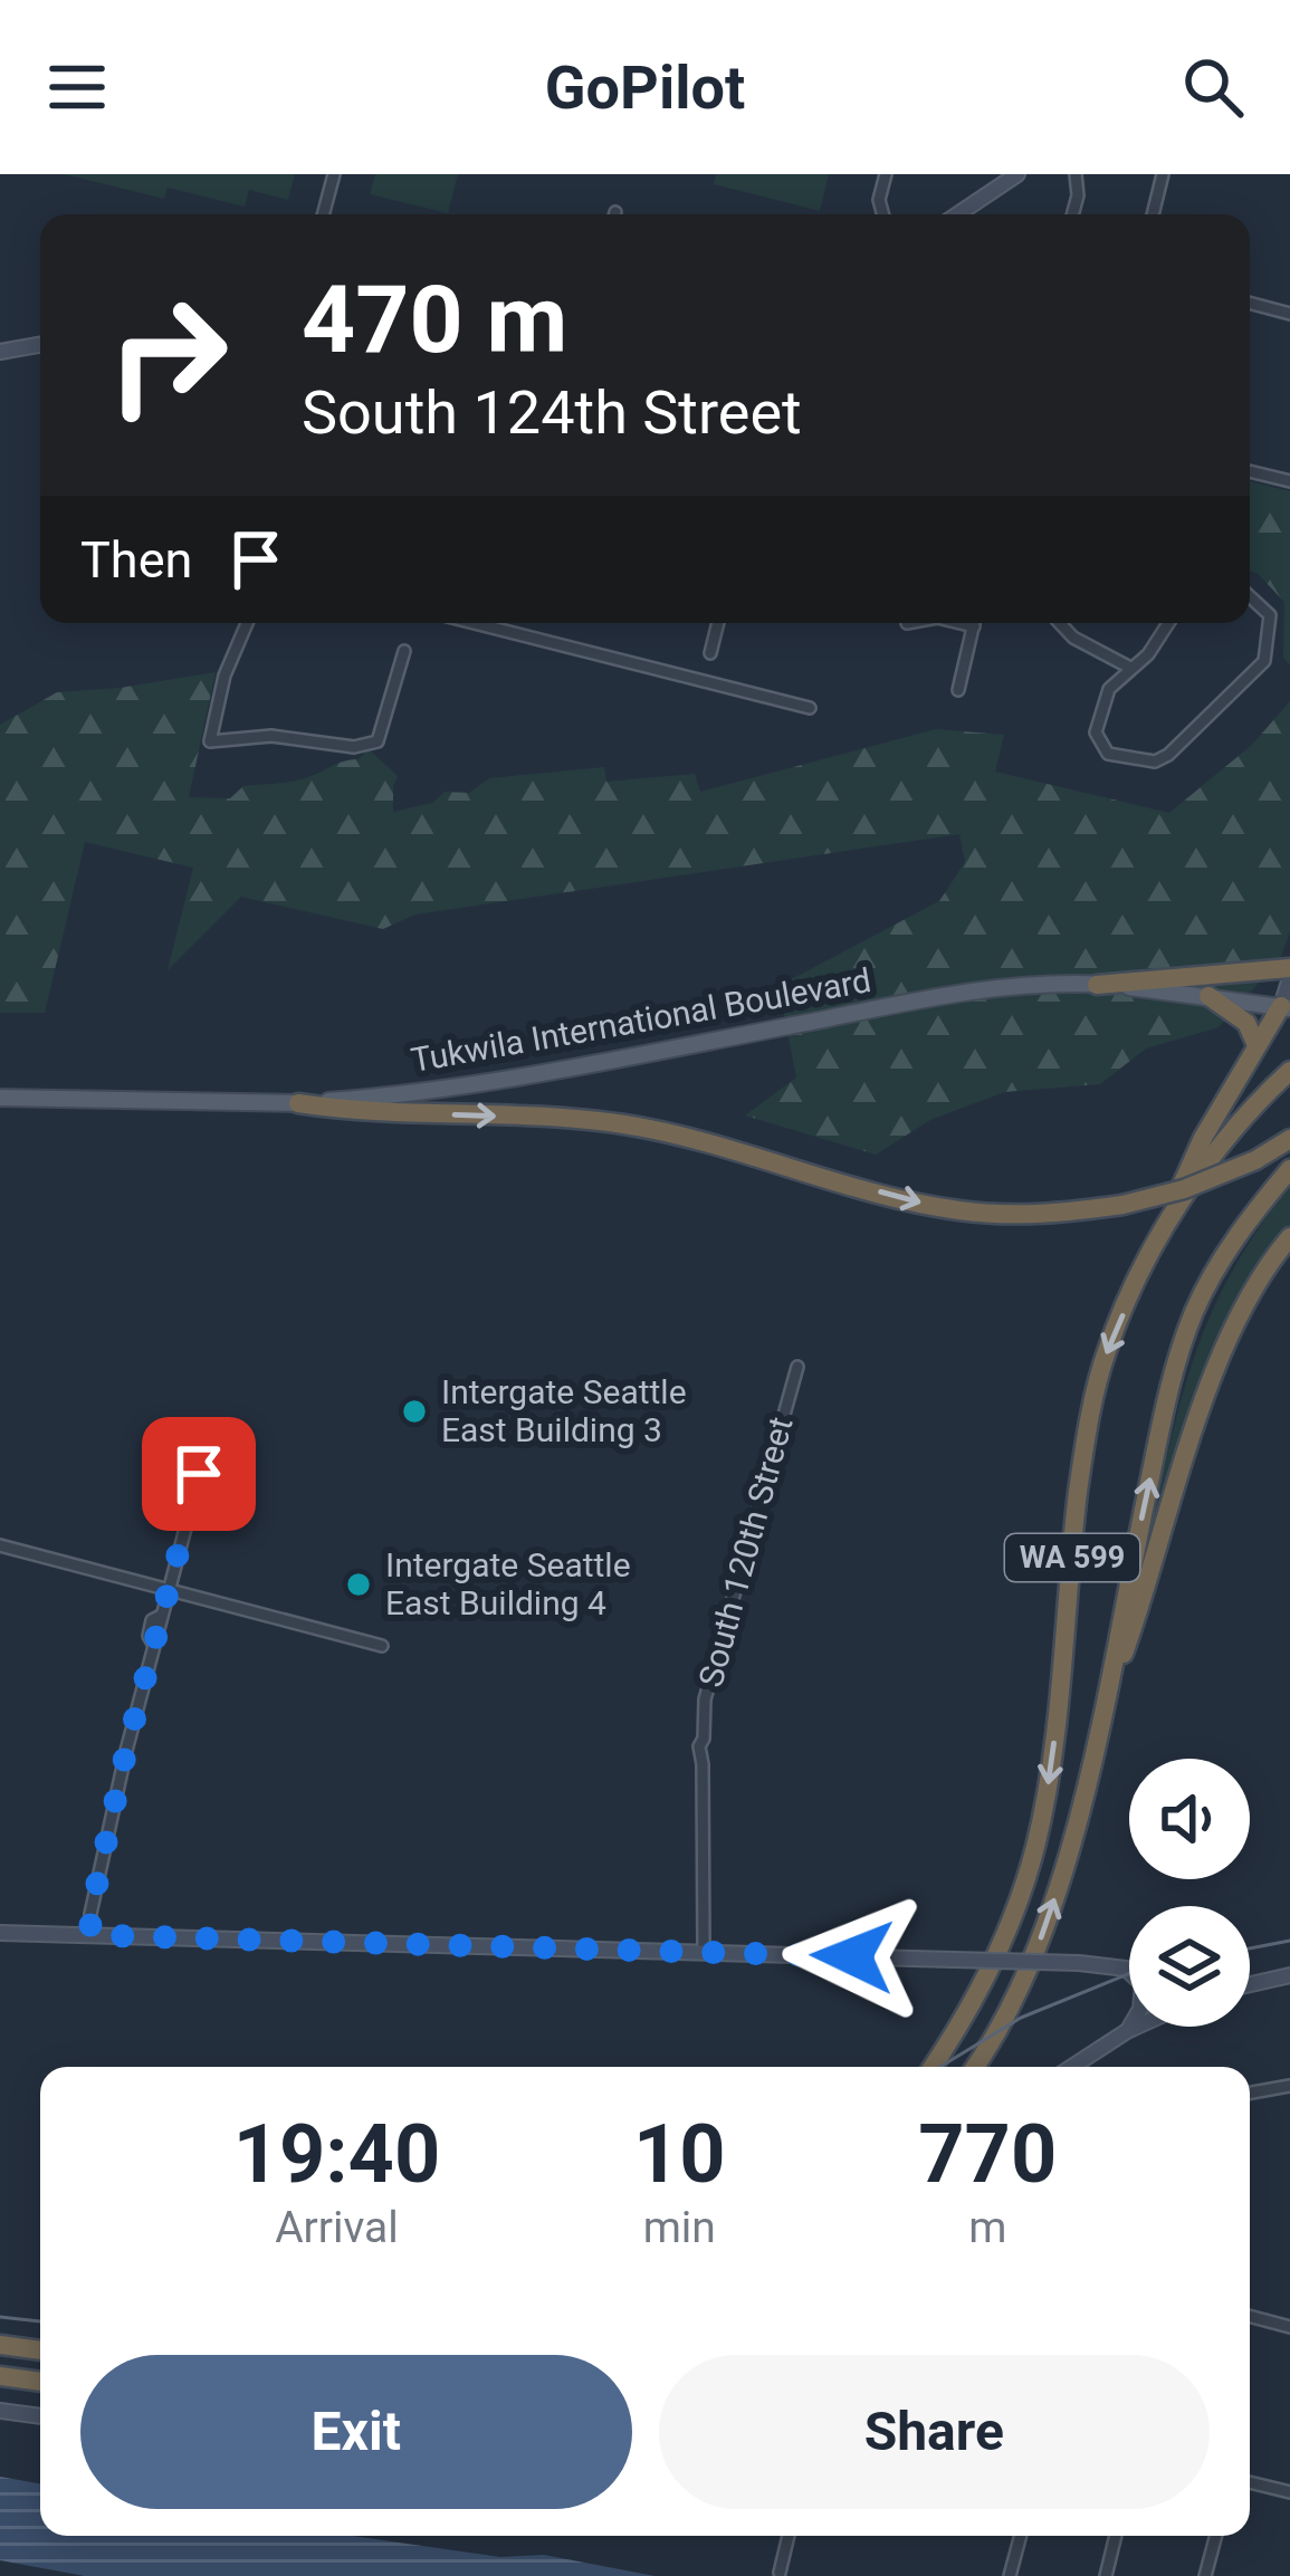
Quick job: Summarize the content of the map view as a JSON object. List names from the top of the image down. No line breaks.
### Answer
{"streets":{"highway":["WA 599"],"main road":["Tukwila International Boulevard"],"street":["South 120th Street"]},"places":["Intergate Seattle East Building 3","Intergate Seattle East Building 4"],"page":{"header":"GoPilot","turn":["470 m","South 124th Street"],"then":"Then","eta":["19:40","Arrival","10","min","770","m"],"buttons":["Exit","Share"]}}
